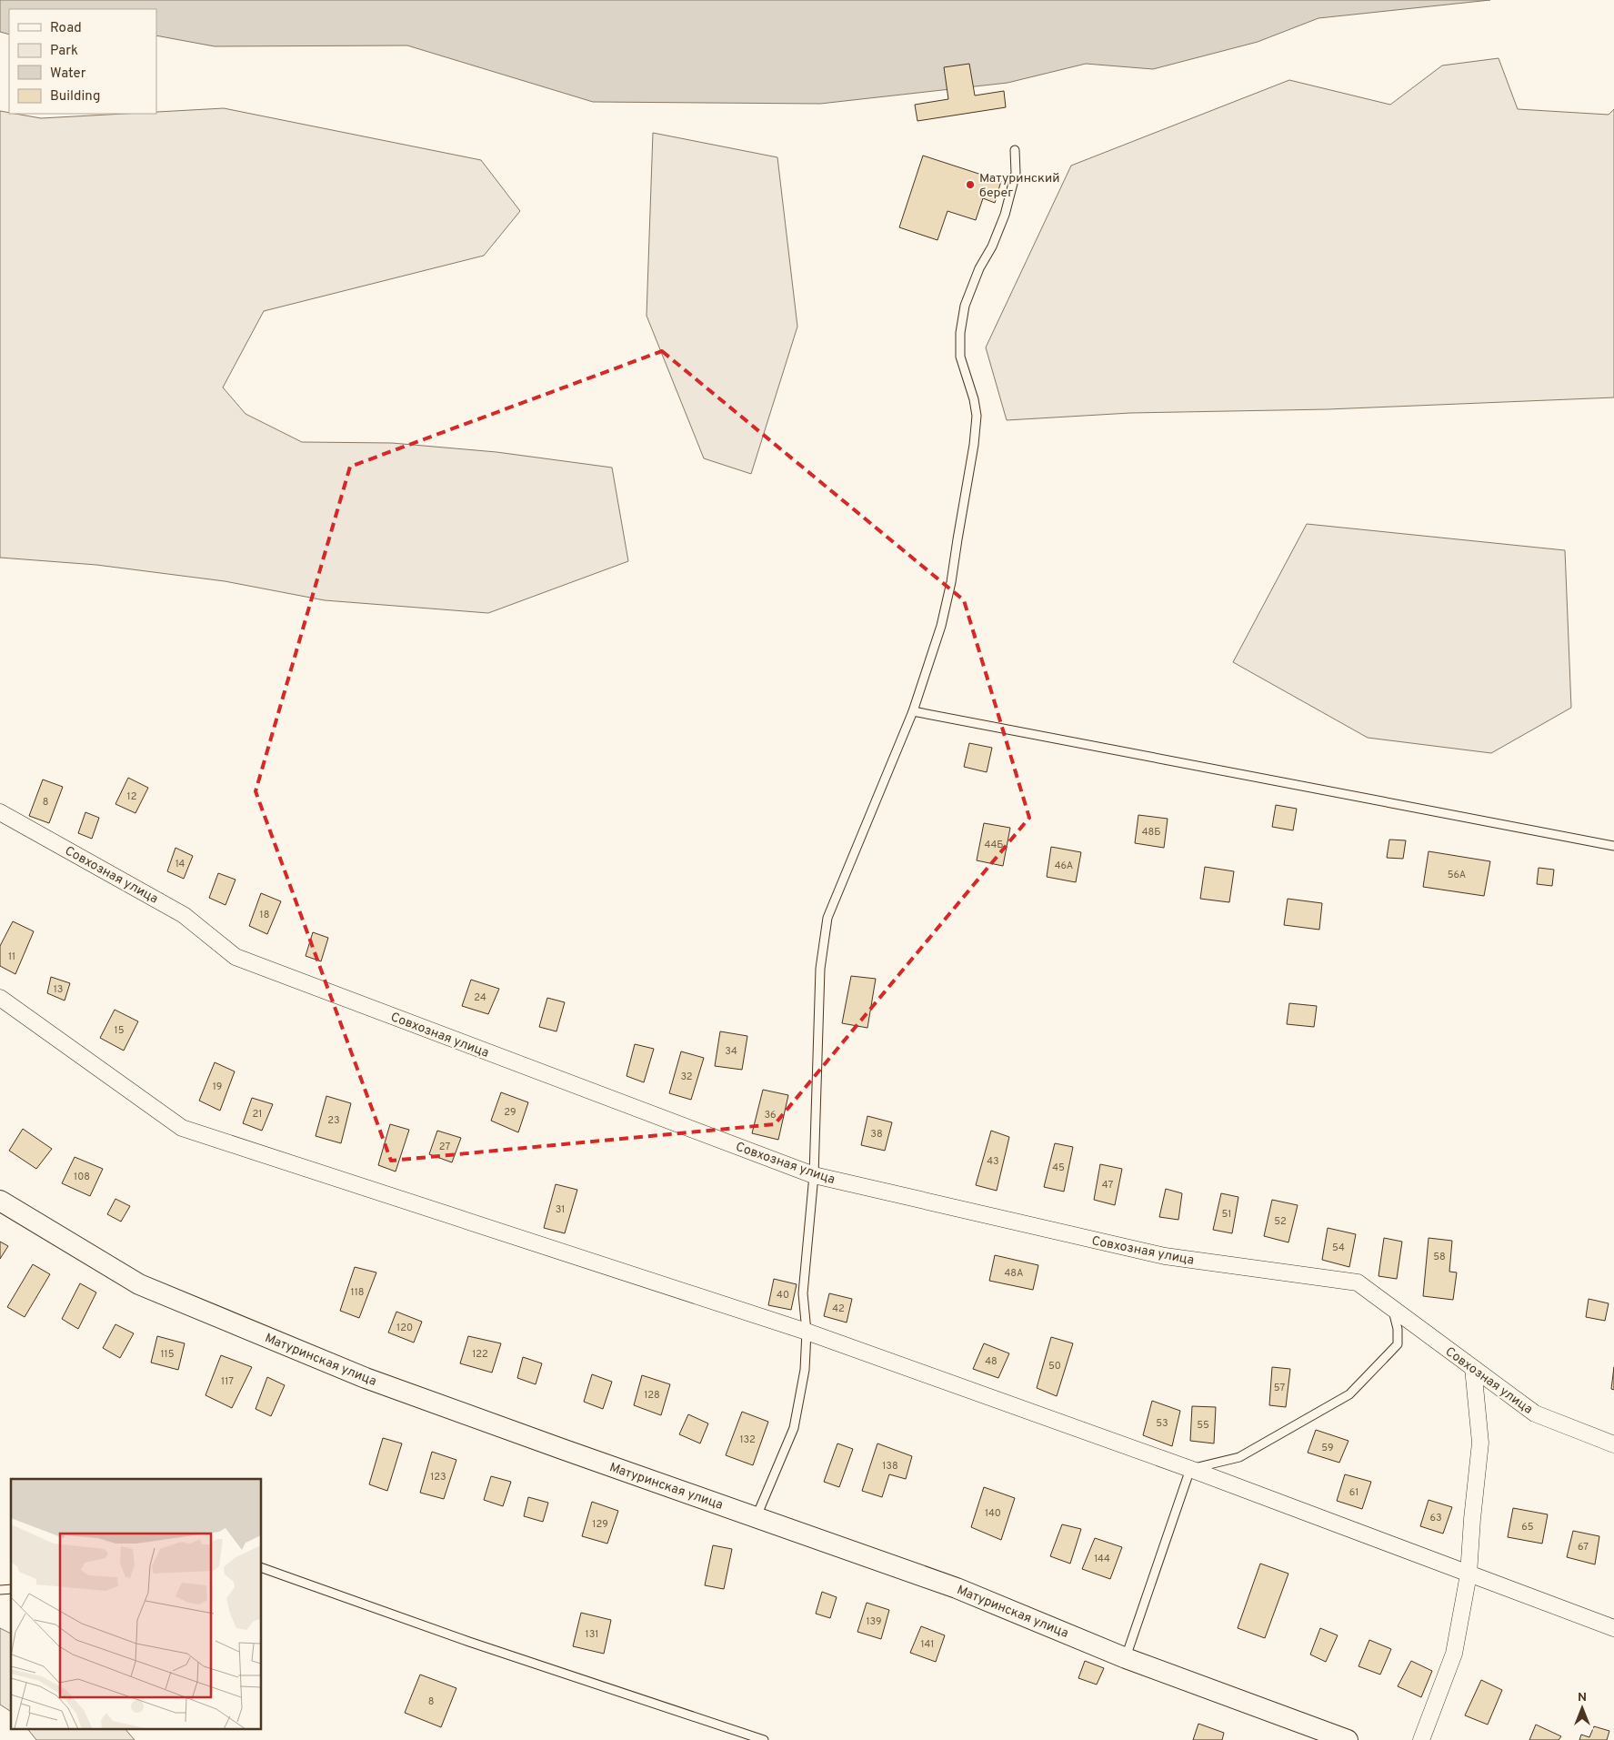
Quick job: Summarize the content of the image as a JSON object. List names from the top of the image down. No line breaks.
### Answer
{"streets":{"street":["Совхозная улица","Матуринская улица"]},"places":["Матуринский берег"],"house_numbers":["12","8","48Б","44Б","14","46А","56А","18","11","13","24","15","34","32","19","29","21","36","23","38","27","43","45","108","47","31","51","52","54","58","48А","118","40","42","120","115","122","48","50","117","57","128","53","55","132","59","138","123","61","140","63","129","65","67","144","139","131","141","8"],"legend":["Road","Park","Water","Building"],"north":"top"}
